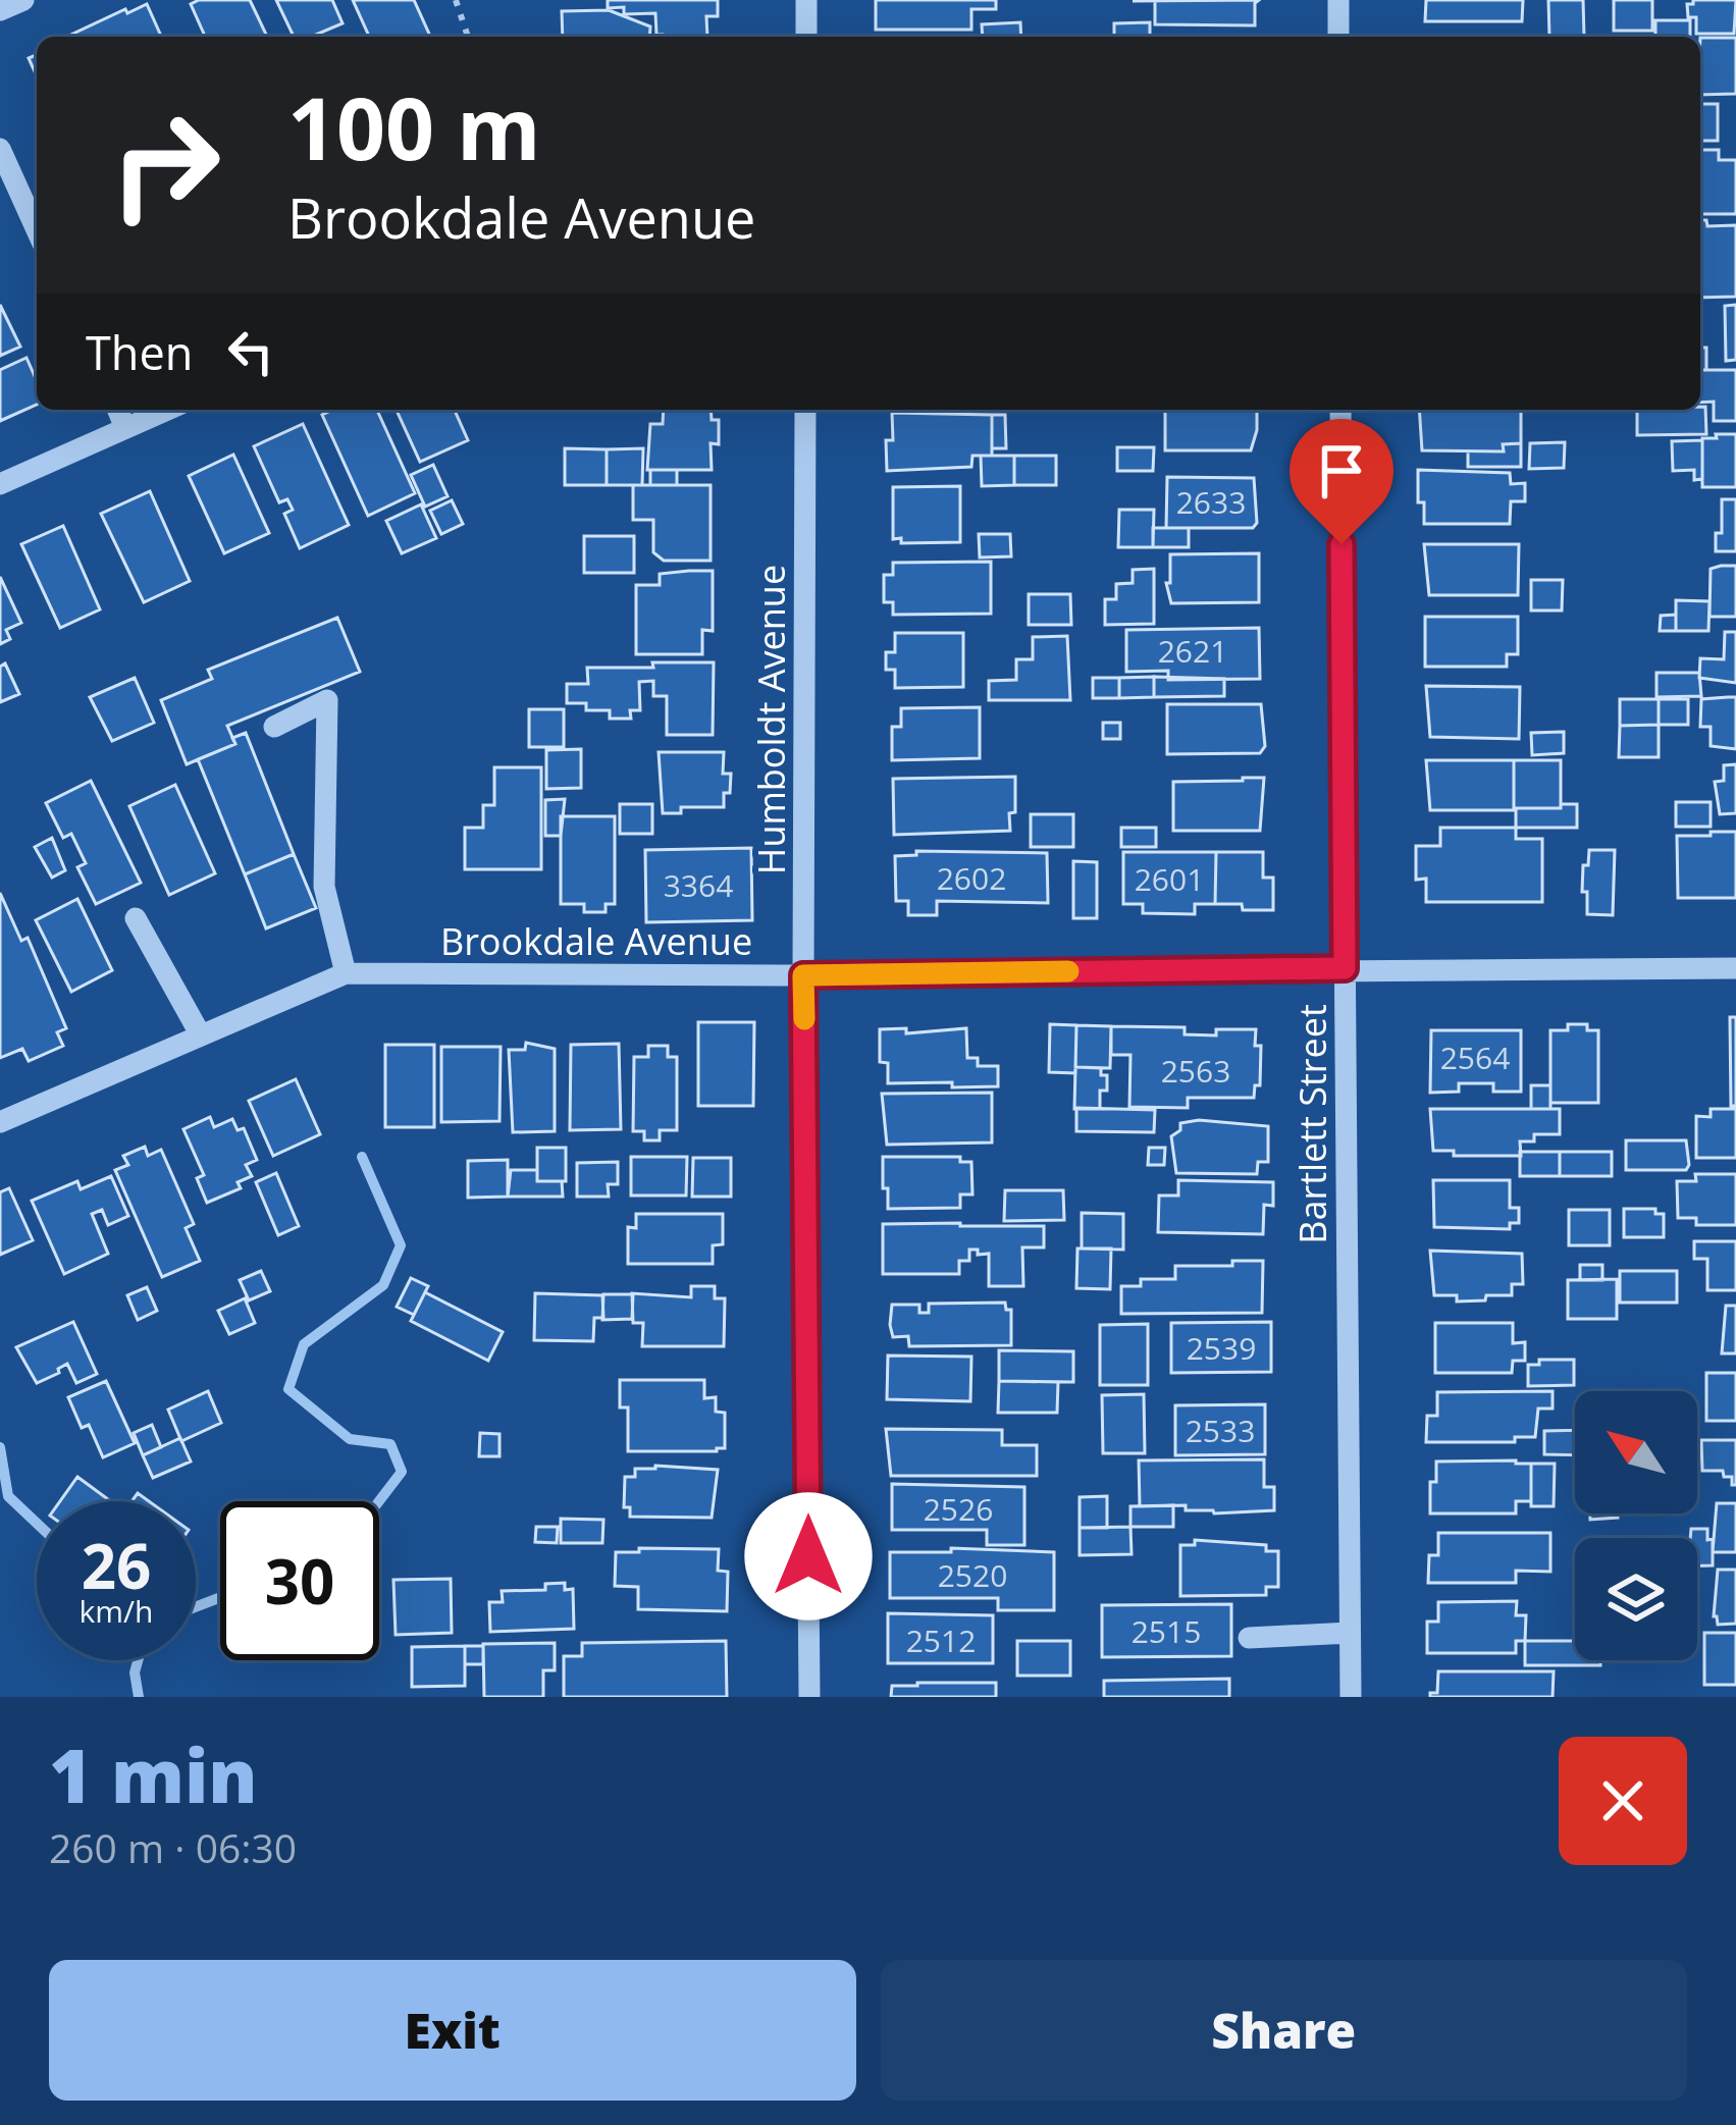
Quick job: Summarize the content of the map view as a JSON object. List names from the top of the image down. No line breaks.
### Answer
{"streets":{"street":["Humboldt Avenue","Brookdale Avenue","Bartlett Street"]},"crossings":[["Humboldt Avenue","Brookdale Avenue"],["Brookdale Avenue","Bartlett Street"]],"house_numbers":["2633","2621","2602","2601","3364","2564","2563","2539","2533","2526","2520","2515","2512"],"north":"top left","page":{"turn":["100 m","Brookdale Avenue"],"then":"Then","speed":"26 km/h","limit":"30","heading":["1 min","260 m · 06:30"],"buttons":["Exit","Share"]}}
